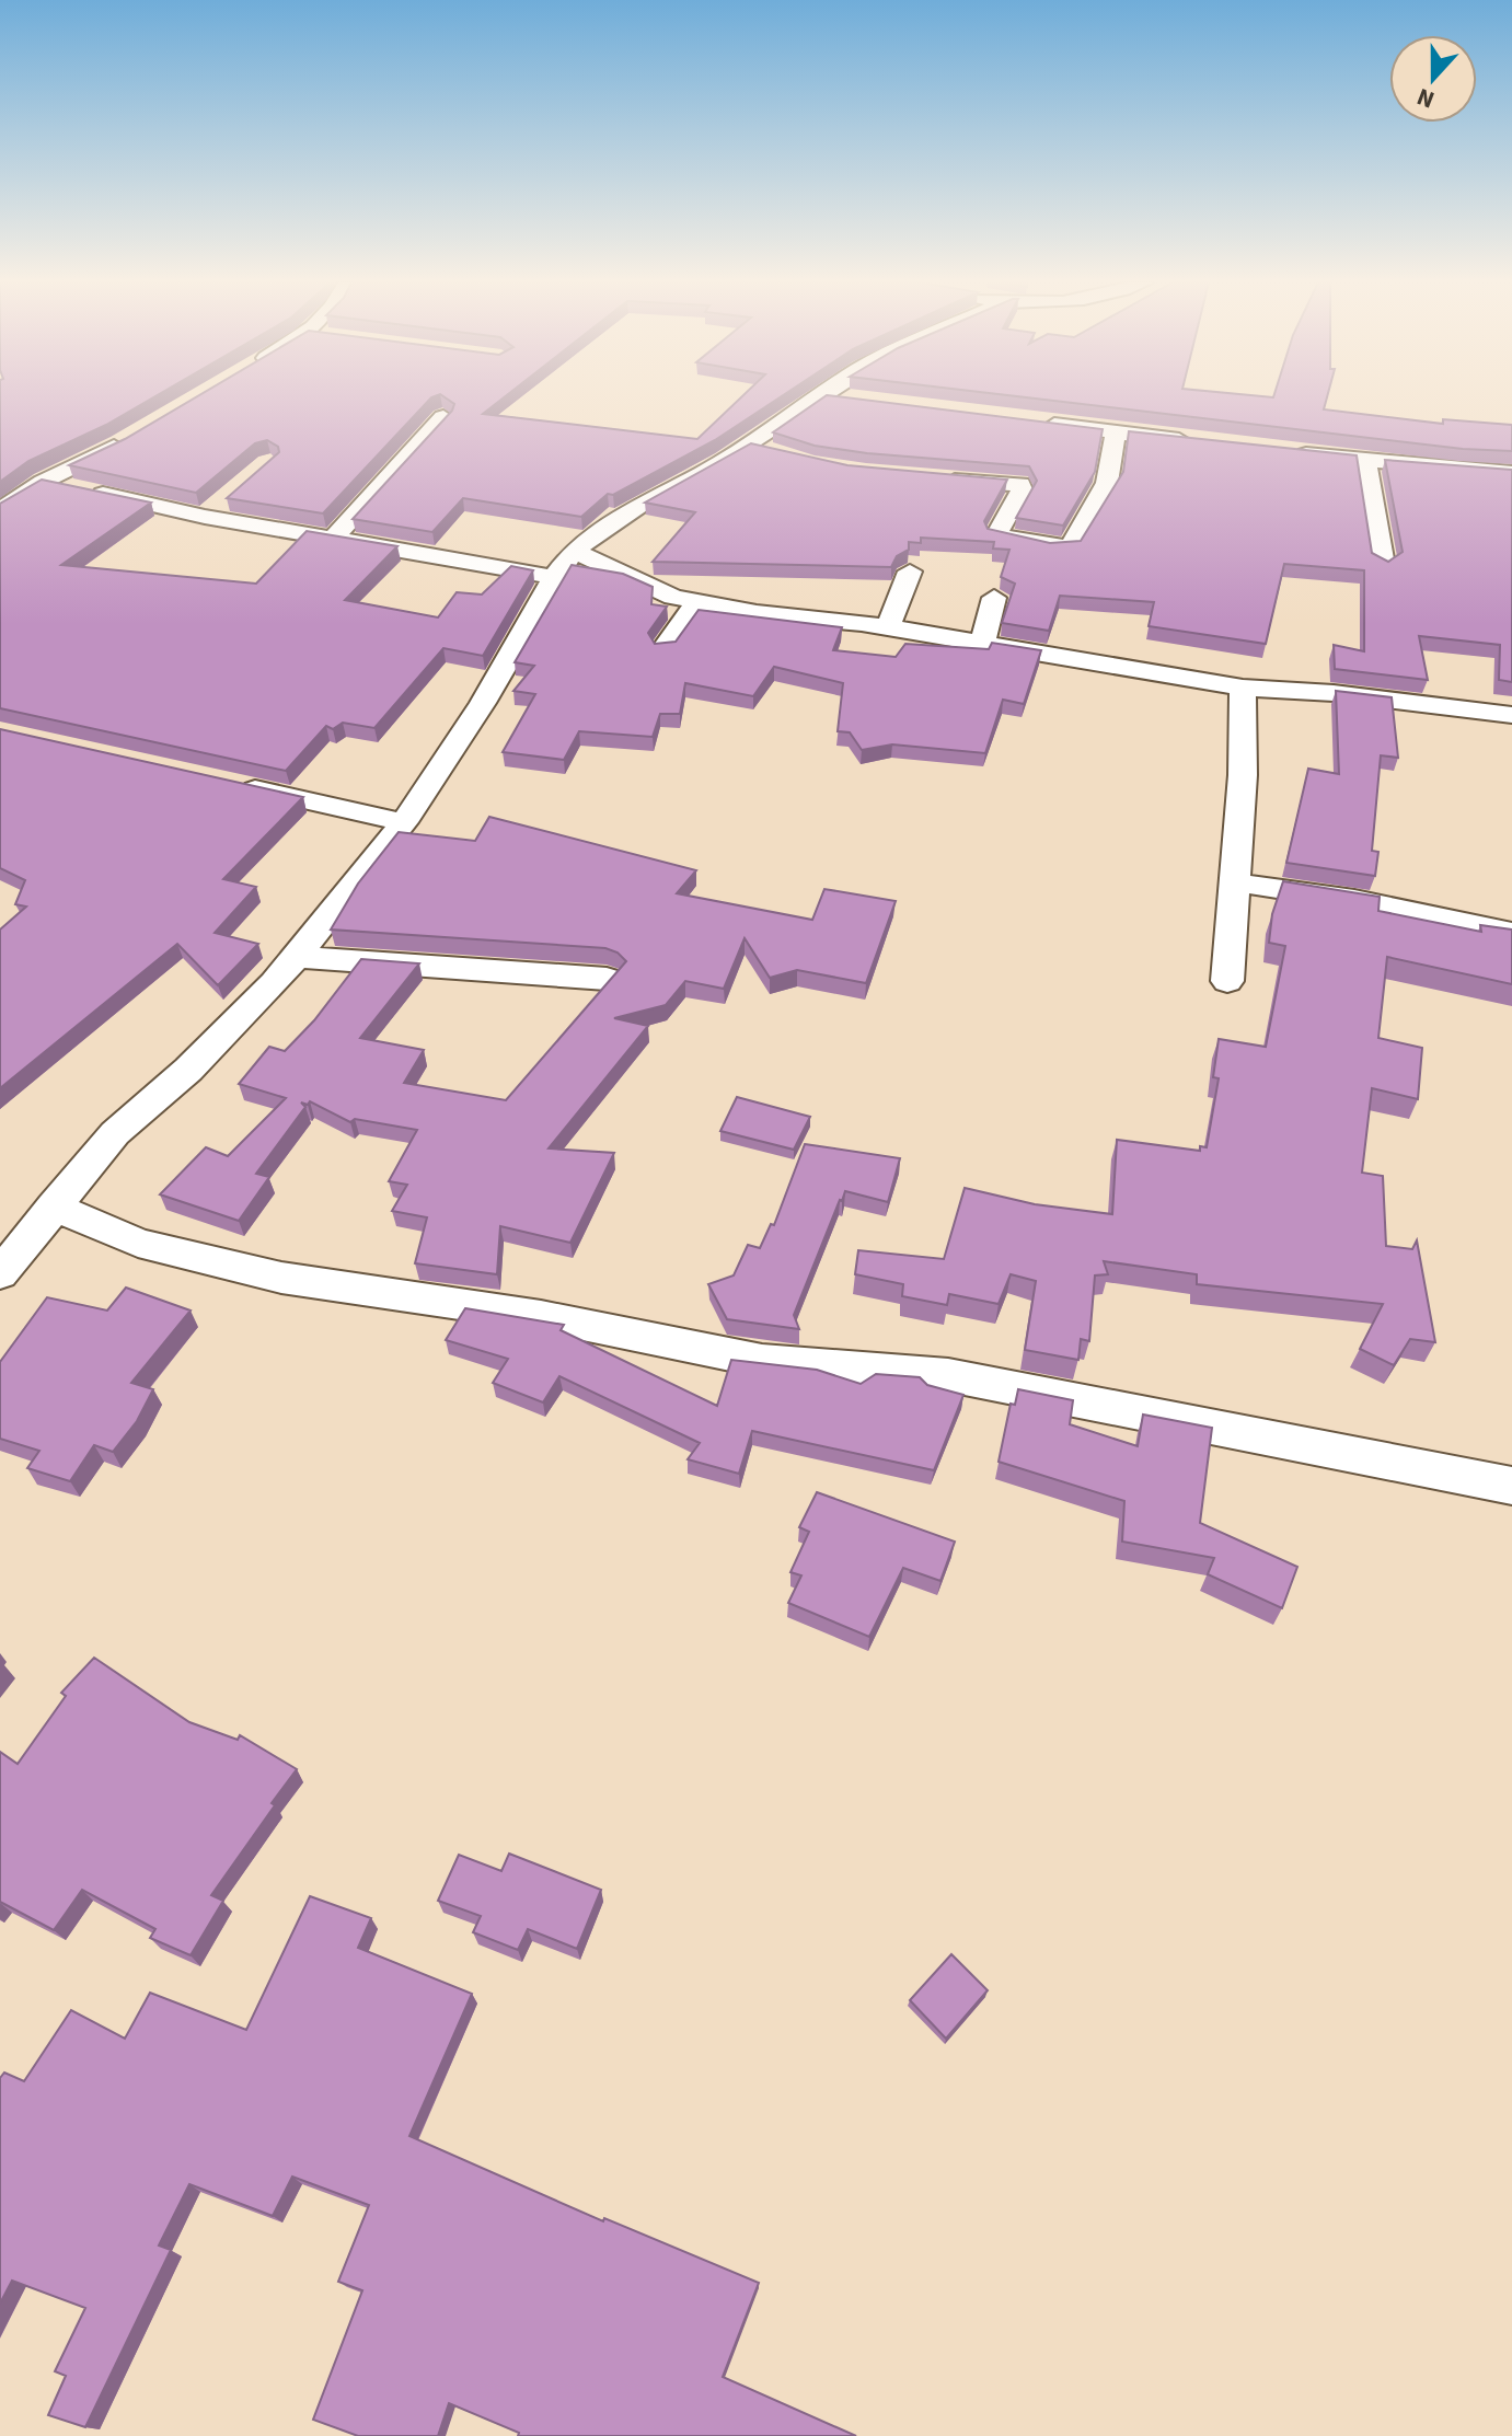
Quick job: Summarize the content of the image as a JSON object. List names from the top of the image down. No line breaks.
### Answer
{"north":"bottom"}
